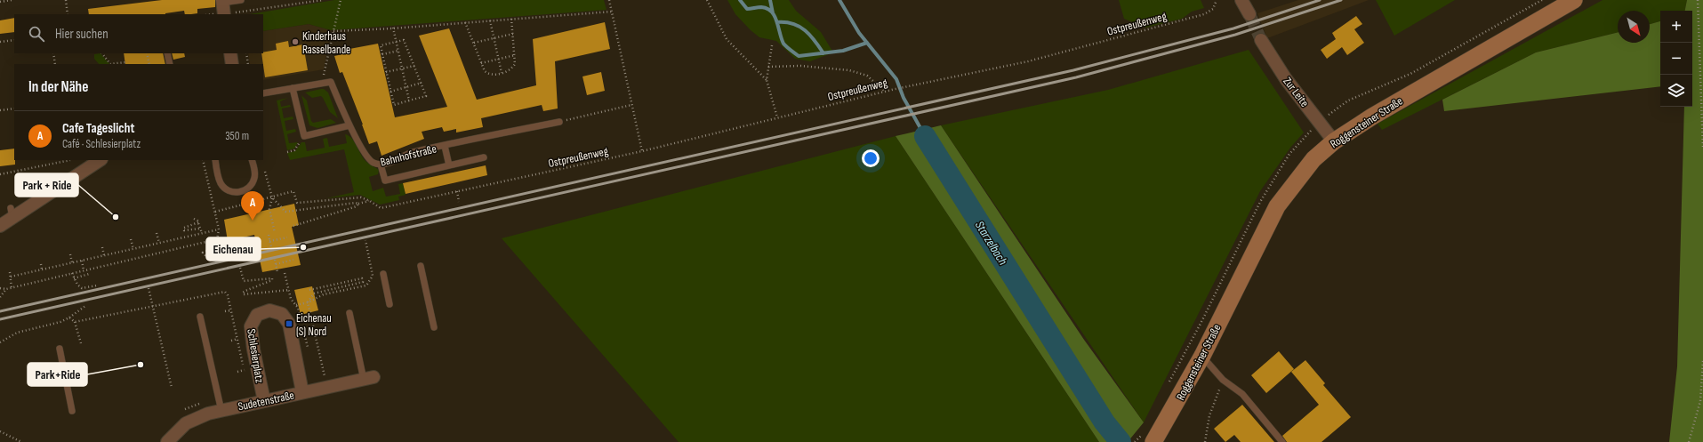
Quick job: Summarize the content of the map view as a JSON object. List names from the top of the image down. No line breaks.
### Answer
{"streets":{"street":["Zur Leite","Roggensteiner Straße","Schlesierplatz","Sudetenstraße"],"lane":["Bahnhofstraße"],"path":["Ostpreußenweg"]},"crossings":[["Zur Leite","Roggensteiner Straße"],["Schlesierplatz","Sudetenstraße"]],"water":["Starzelbach"],"places":{"other":["Kinderhaus Rasselbande","Park + Ride","Eichenau","Park+Ride"],"transit":["Eichenau (S) Nord"]},"north":"bottom right","page":{"map_buttons":["+","−"],"search":"Hier suchen","heading":"In der Nähe","list":[{"mark":"A","name":"Cafe Tageslicht","note":"Café · Schlesierplatz","value":"350 m"}],"pins":"A"}}
